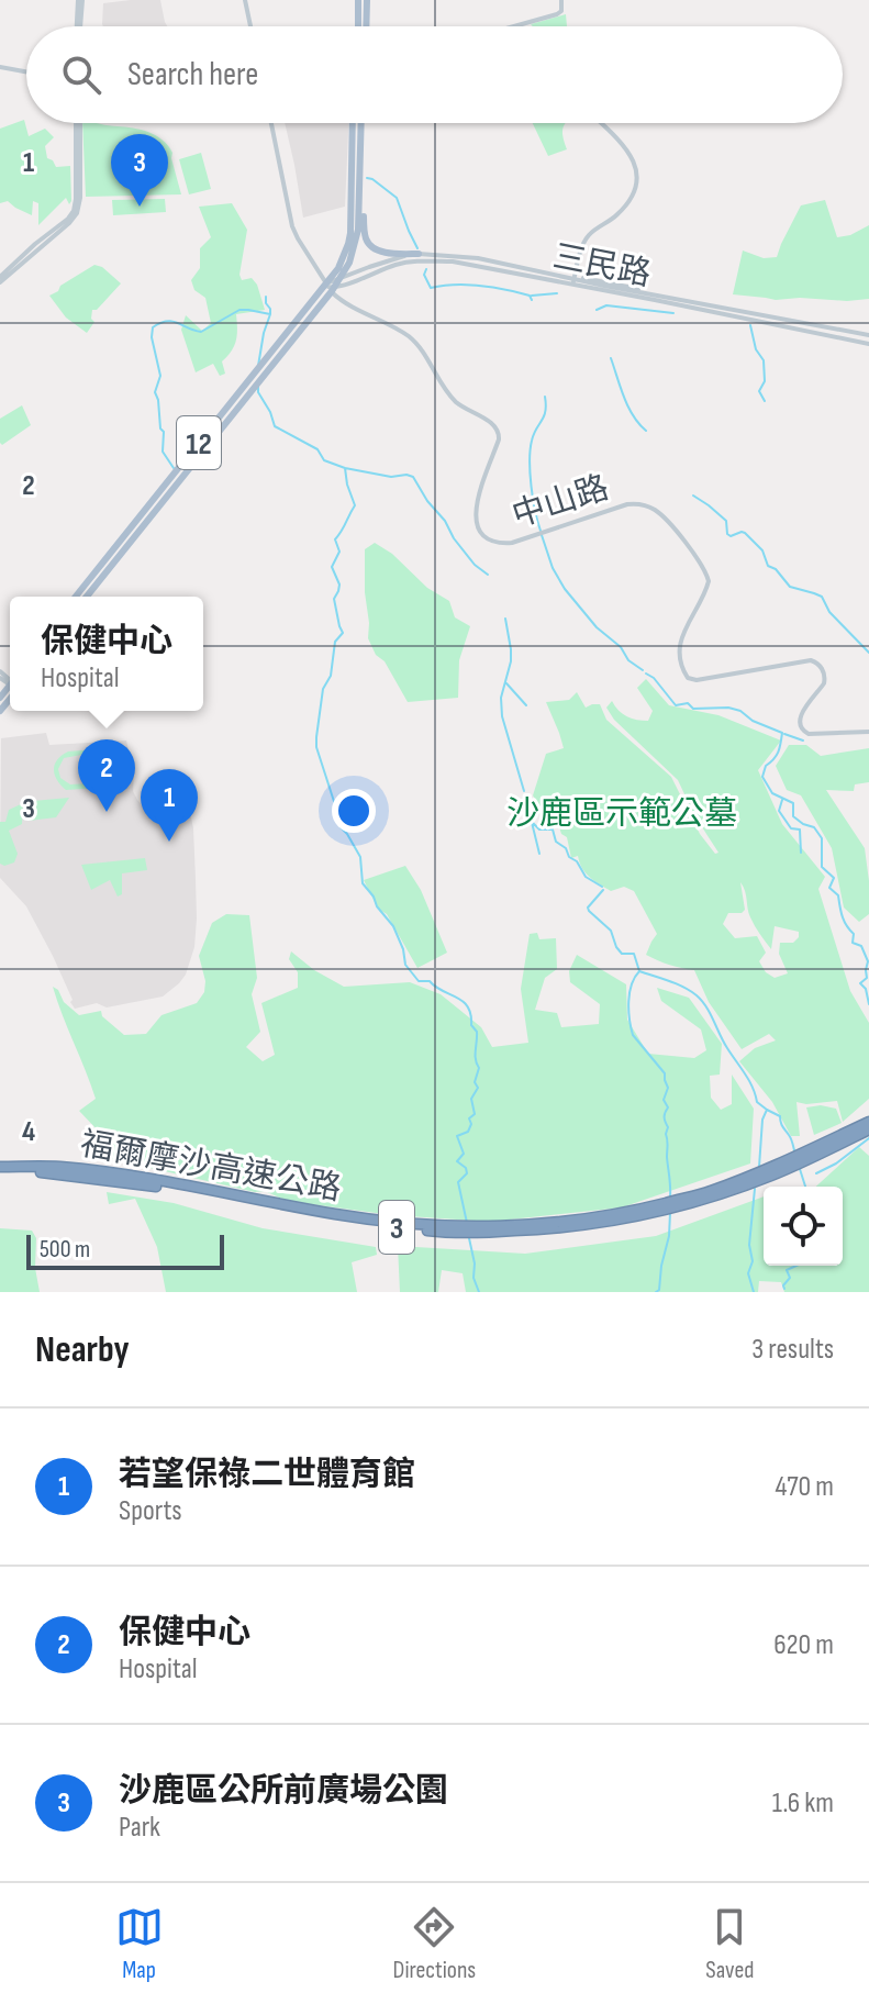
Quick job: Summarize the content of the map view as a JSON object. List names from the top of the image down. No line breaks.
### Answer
{"streets":{"highway":["福爾摩沙高速公路","3"],"main road":["12"],"street":["三民路","中山路"]},"crossings":[["三民路","12"],["三民路","中山路"],["12","中山路"]],"parks":["沙鹿區示範公墓"],"scale_bar":"500 m","page":{"search":"Search here","pins":["3","2","1"],"popup":["保健中心","Hospital"],"scale":"500 m","heading":["Nearby","3 results"],"list":[{"mark":"1","name":"若望保祿二世體育館","note":"Sports","value":"470 m"},{"mark":"2","name":"保健中心","note":"Hospital","value":"620 m"},{"mark":"3","name":"沙鹿區公所前廣場公園","note":"Park","value":"1.6 km"}],"nav":["Map","Directions","Saved"]},"grid":{"rows":["1","2","3","4"]}}
